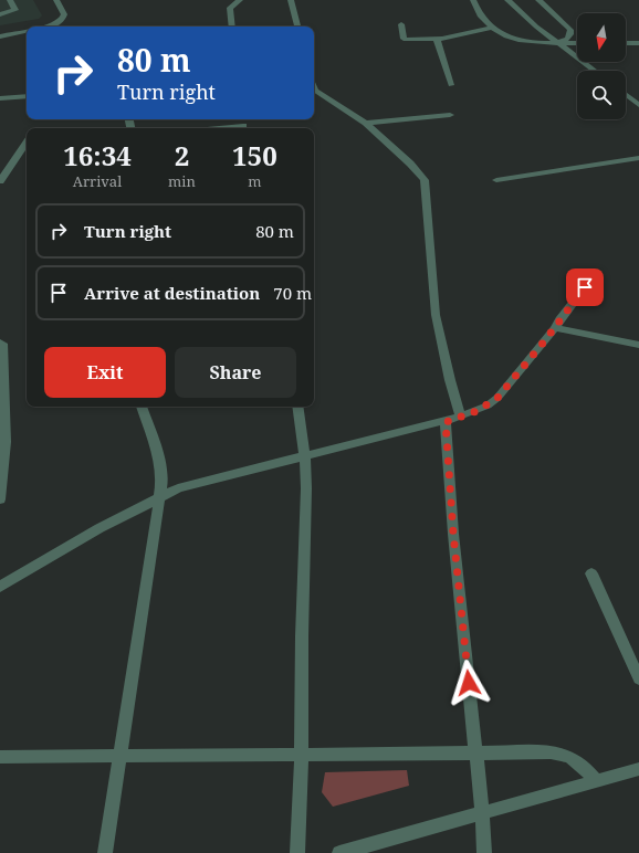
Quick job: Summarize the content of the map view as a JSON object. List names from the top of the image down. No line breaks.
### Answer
{"north":"bottom","page":{"turn":["80 m","Turn right"],"eta":["16:34","Arrival","2","min","150","m"],"list":[{"name":"Turn right","value":"80 m"},{"name":"Arrive at destination","value":"70 m"}],"buttons":["Exit","Share"]}}
